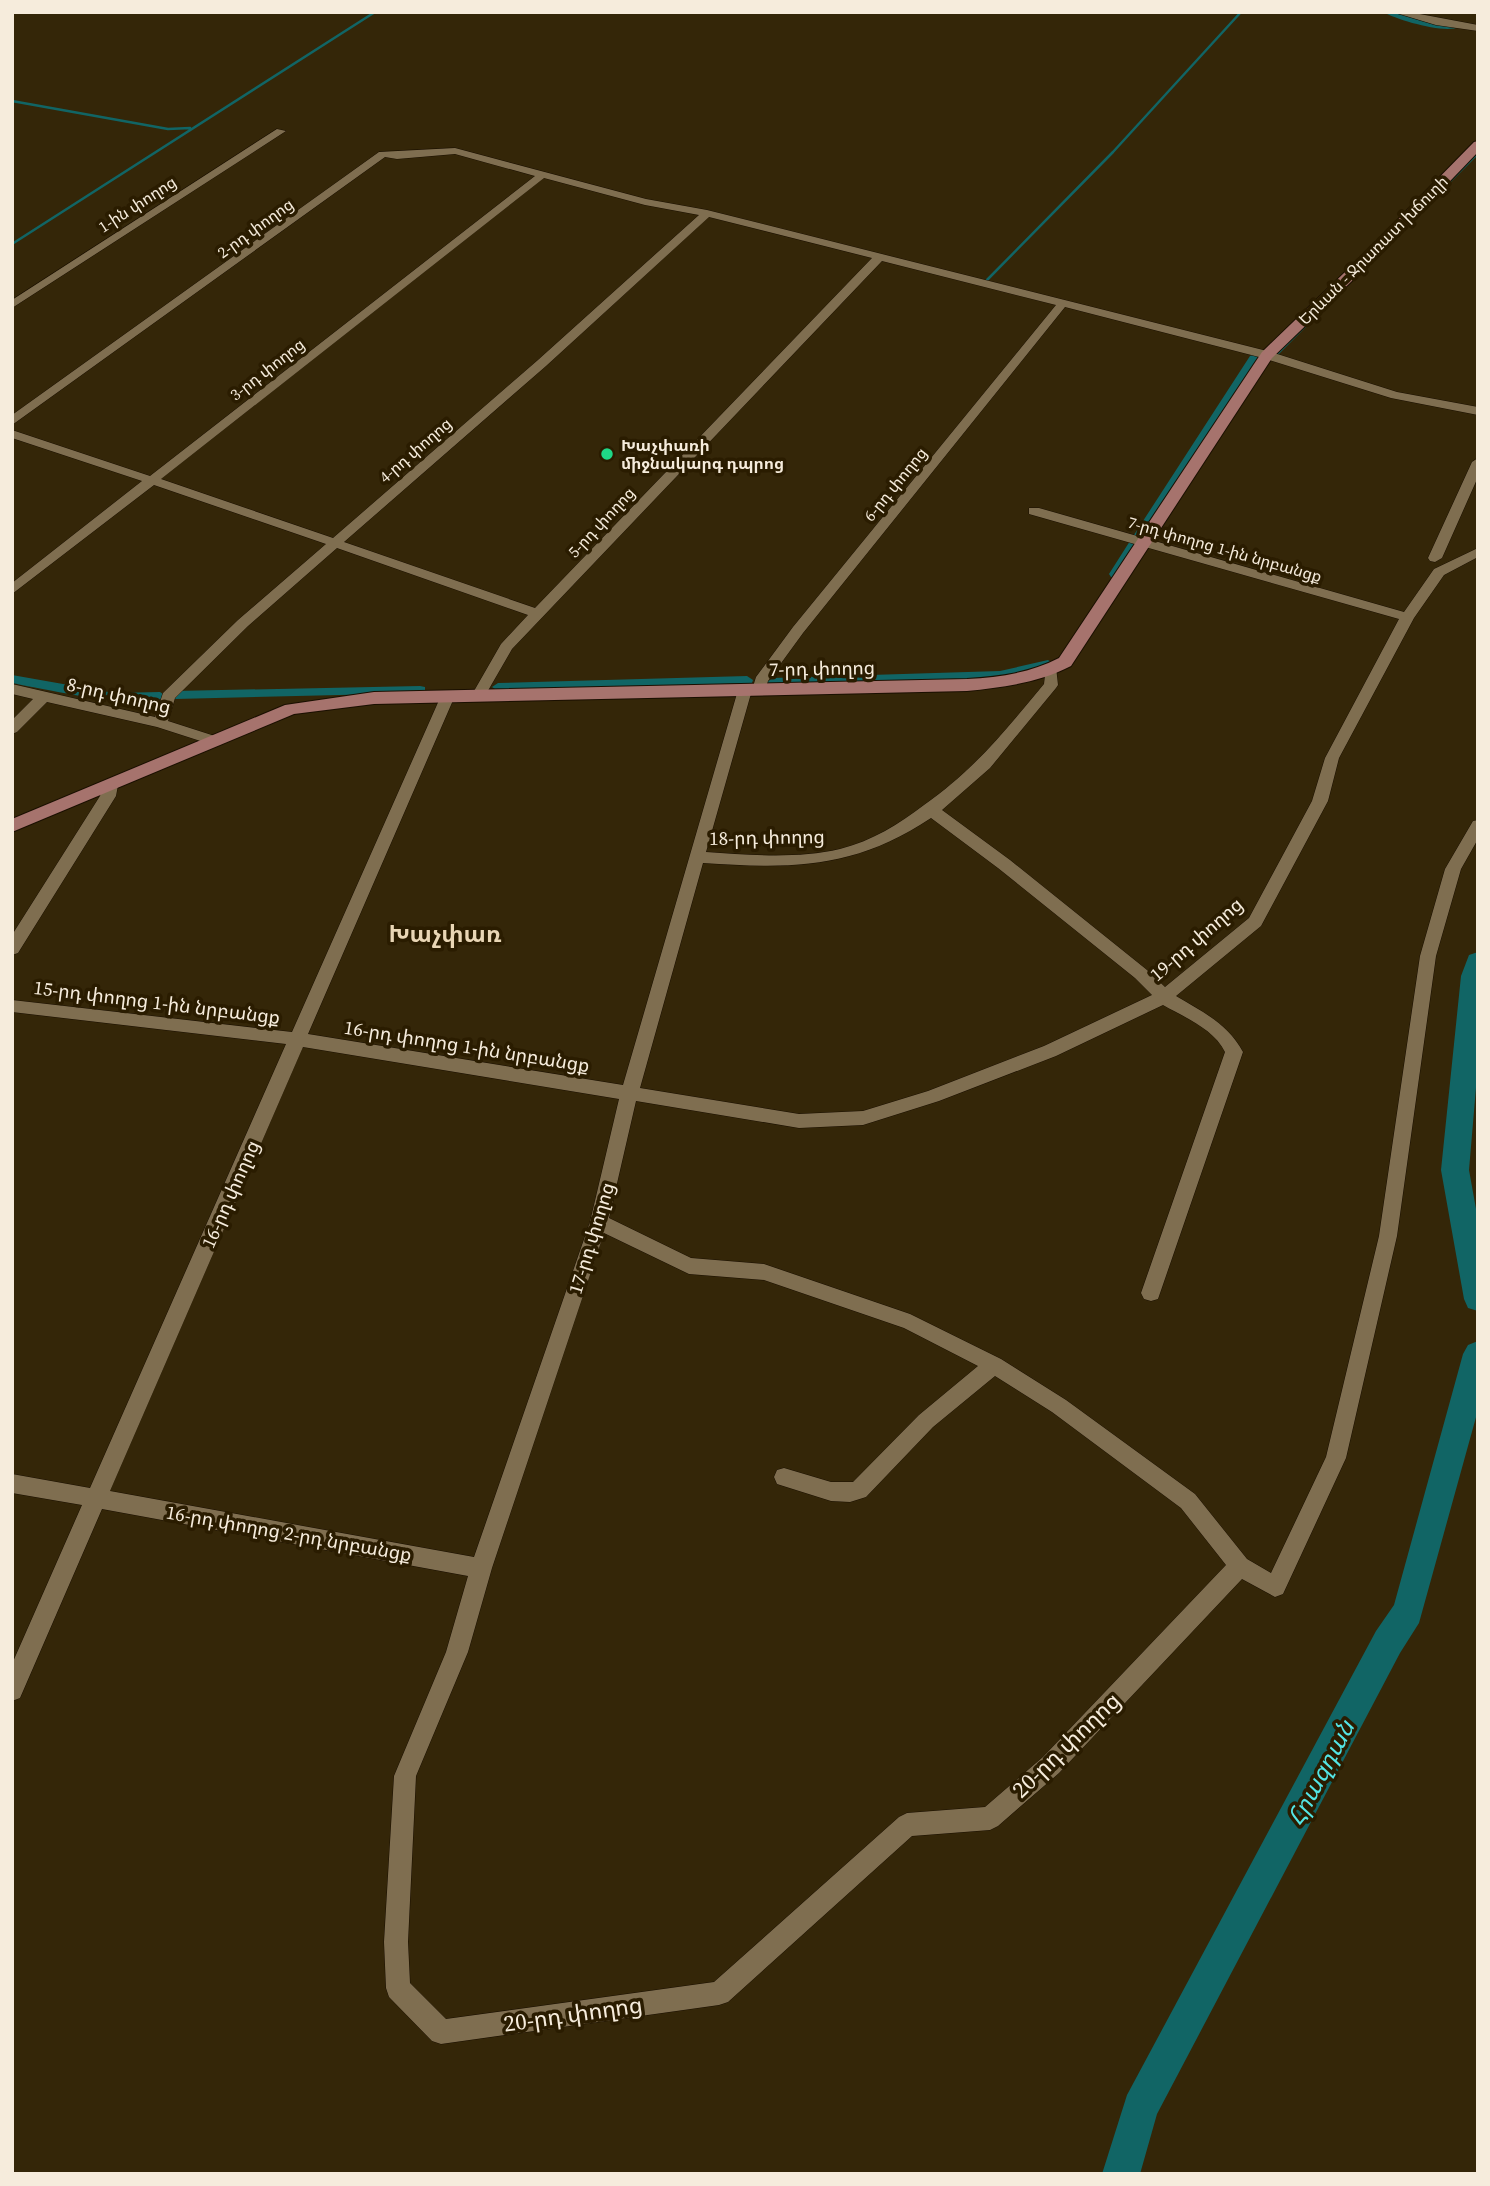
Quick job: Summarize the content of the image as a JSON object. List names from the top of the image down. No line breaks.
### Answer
{"streets":{"main road":["Երևան - Ջրառատ խճուղի","7-րդ փողոց"],"street":["1-ին փողոց","2-րդ փողոց","3-րդ փողոց","4-րդ փողոց","6-րդ փողոց","5-րդ փողոց","7-րդ փողոց 1-ին նրբանցք","8-րդ փողոց","18-րդ փողոց","19-րդ փողոց","15-րդ փողոց 1-ին նրբանցք","16-րդ փողոց 1-ին նրբանցք","16-րդ փողոց","17-րդ փողոց","16-րդ փողոց 2-րդ նրբանցք","20-րդ փողոց"]},"crossings":[["2-րդ փողոց","Երևան - Ջրառատ խճուղի"],["2-րդ փողոց","3-րդ փողոց"],["2-րդ փողոց","4-րդ փողոց"],["2-րդ փողոց","6-րդ փողոց"],["2-րդ փողոց","5-րդ փողոց"],["2-րդ փողոց","7-րդ փողոց"],["Երևան - Ջրառատ խճուղի","7-րդ փողոց"],["4-րդ փողոց","8-րդ փողոց"],["6-րդ փողոց","7-րդ փողոց"],["6-րդ փողոց","17-րդ փողոց"],["5-րդ փողոց","7-րդ փողոց"],["7-րդ փողոց 1-ին նրբանցք","7-րդ փողոց"],["7-րդ փողոց 1-ին նրբանցք","19-րդ փողոց"],["7-րդ փողոց","8-րդ փողոց"],["7-րդ փողոց","18-րդ փողոց"],["7-րդ փողոց","16-րդ փողոց"],["7-րդ փողոց","17-րդ փողոց"],["18-րդ փողոց","17-րդ փողոց"],["19-րդ փողոց","16-րդ փողոց 1-ին նրբանցք"],["19-րդ փողոց","17-րդ փողոց"],["15-րդ փողոց 1-ին նրբանցք","16-րդ փողոց 1-ին նրբանցք"],["15-րդ փողոց 1-ին նրբանցք","16-րդ փողոց"],["16-րդ փողոց 1-ին նրբանցք","16-րդ փողոց"],["16-րդ փողոց 1-ին նրբանցք","17-րդ փողոց"],["16-րդ փողոց","16-րդ փողոց 2-րդ նրբանցք"],["17-րդ փողոց","16-րդ փողոց 2-րդ նրբանցք"],["17-րդ փողոց","20-րդ փողոց"]],"districts":["Խաչփառ"],"water":["Հրազդան"],"places":["Խաչփառի միջնակարգ դպրոց"]}
